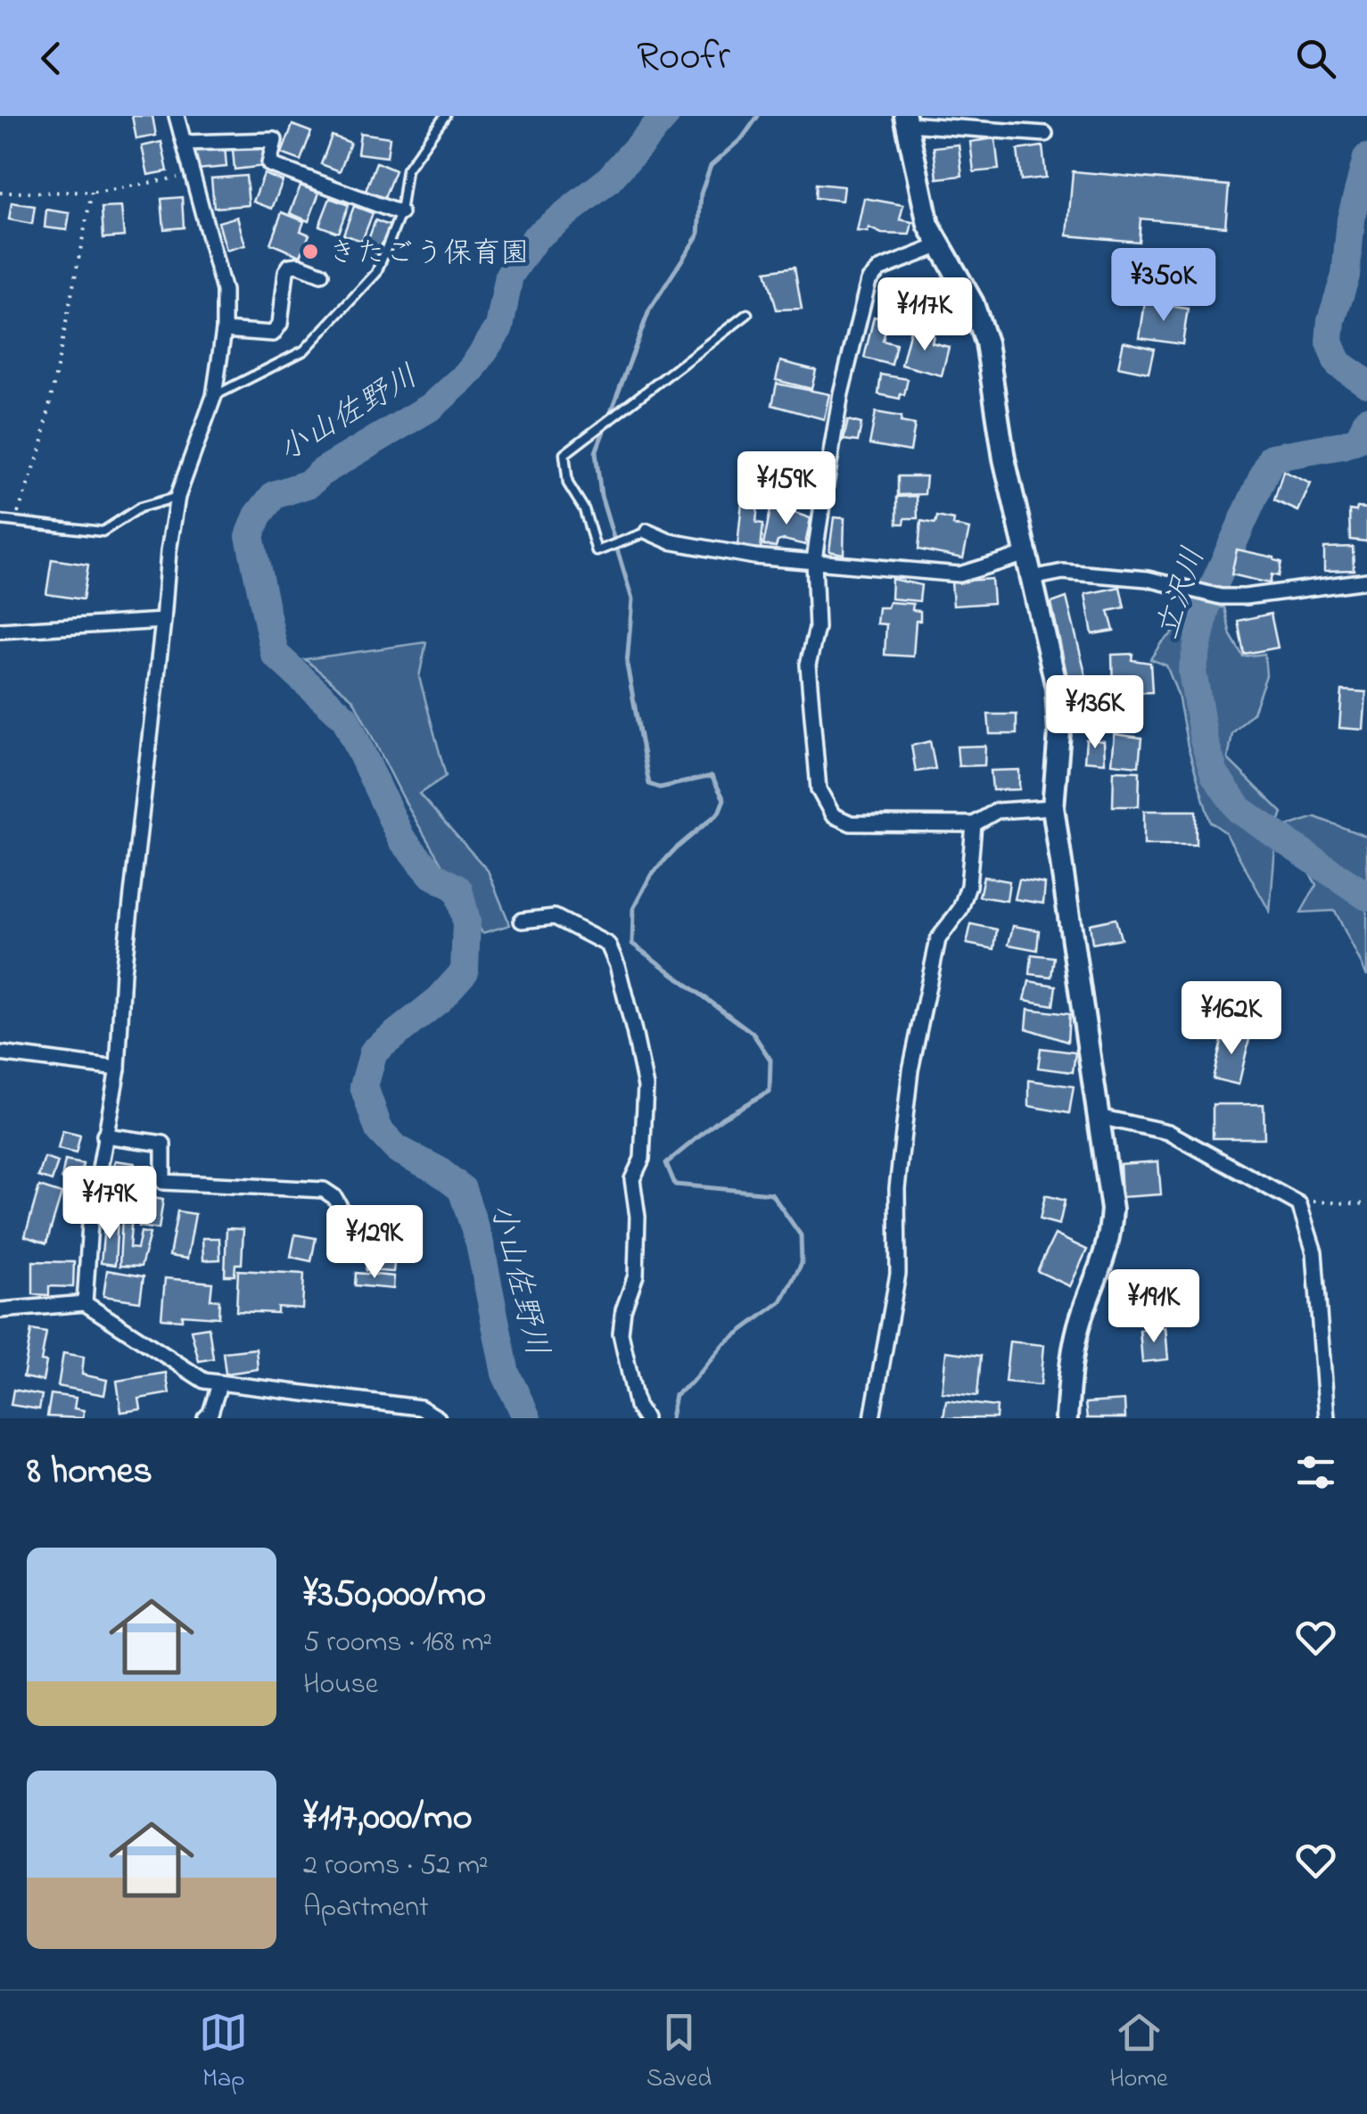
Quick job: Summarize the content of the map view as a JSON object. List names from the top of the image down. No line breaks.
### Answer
{"water":["小山佐野川","立沢川"],"places":["きたごう保育園"],"page":{"header":"Roofr","price":["¥350K","¥117K","¥159K","¥136K","¥162K","¥179K","¥129K","¥191K"],"heading":"8 homes","list":[{"name":"¥350,000/mo","note":"5 rooms · 168 m² · House"},{"name":"¥117,000/mo","note":"2 rooms · 52 m² · Apartment"}],"tabs":["Map","Saved","Home"]}}
